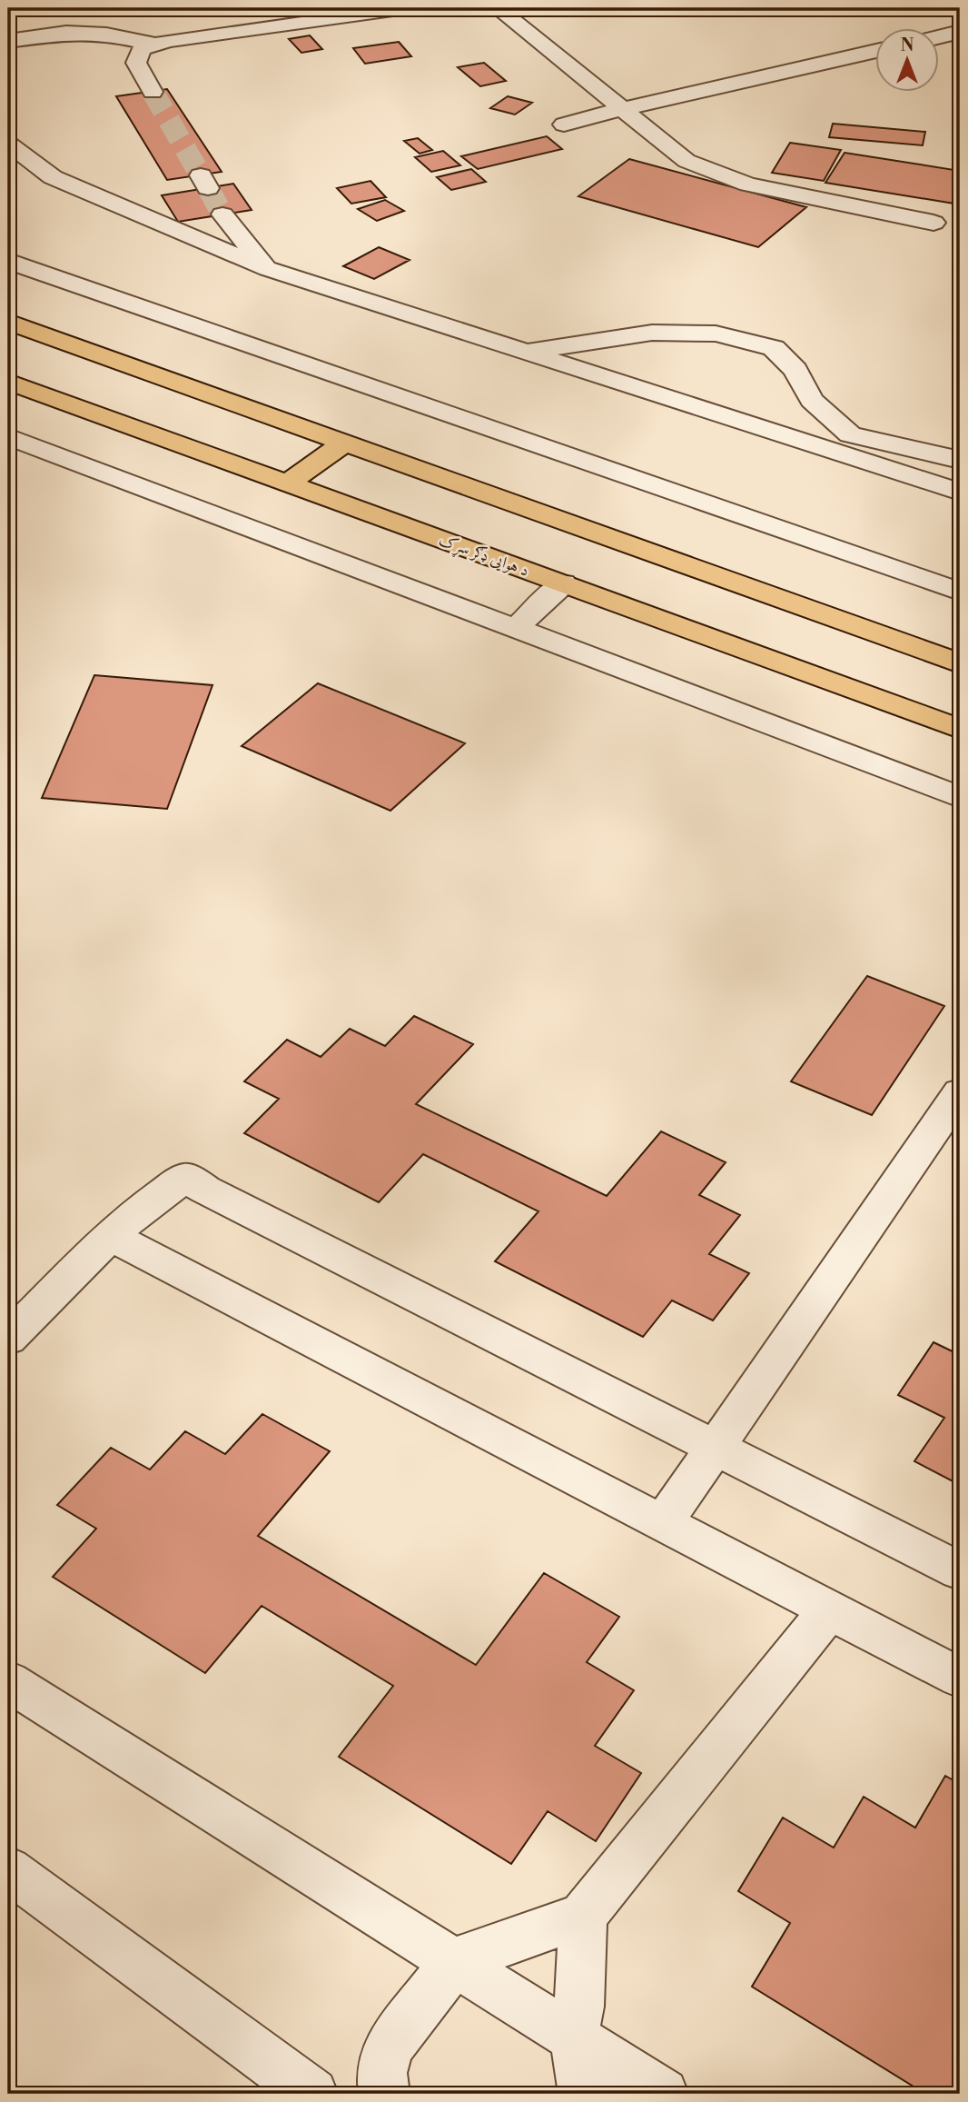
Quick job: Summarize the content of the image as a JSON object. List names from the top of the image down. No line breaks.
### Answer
{"streets":{"main road":["د هوایی ډګر سړک"]},"north":"top"}
